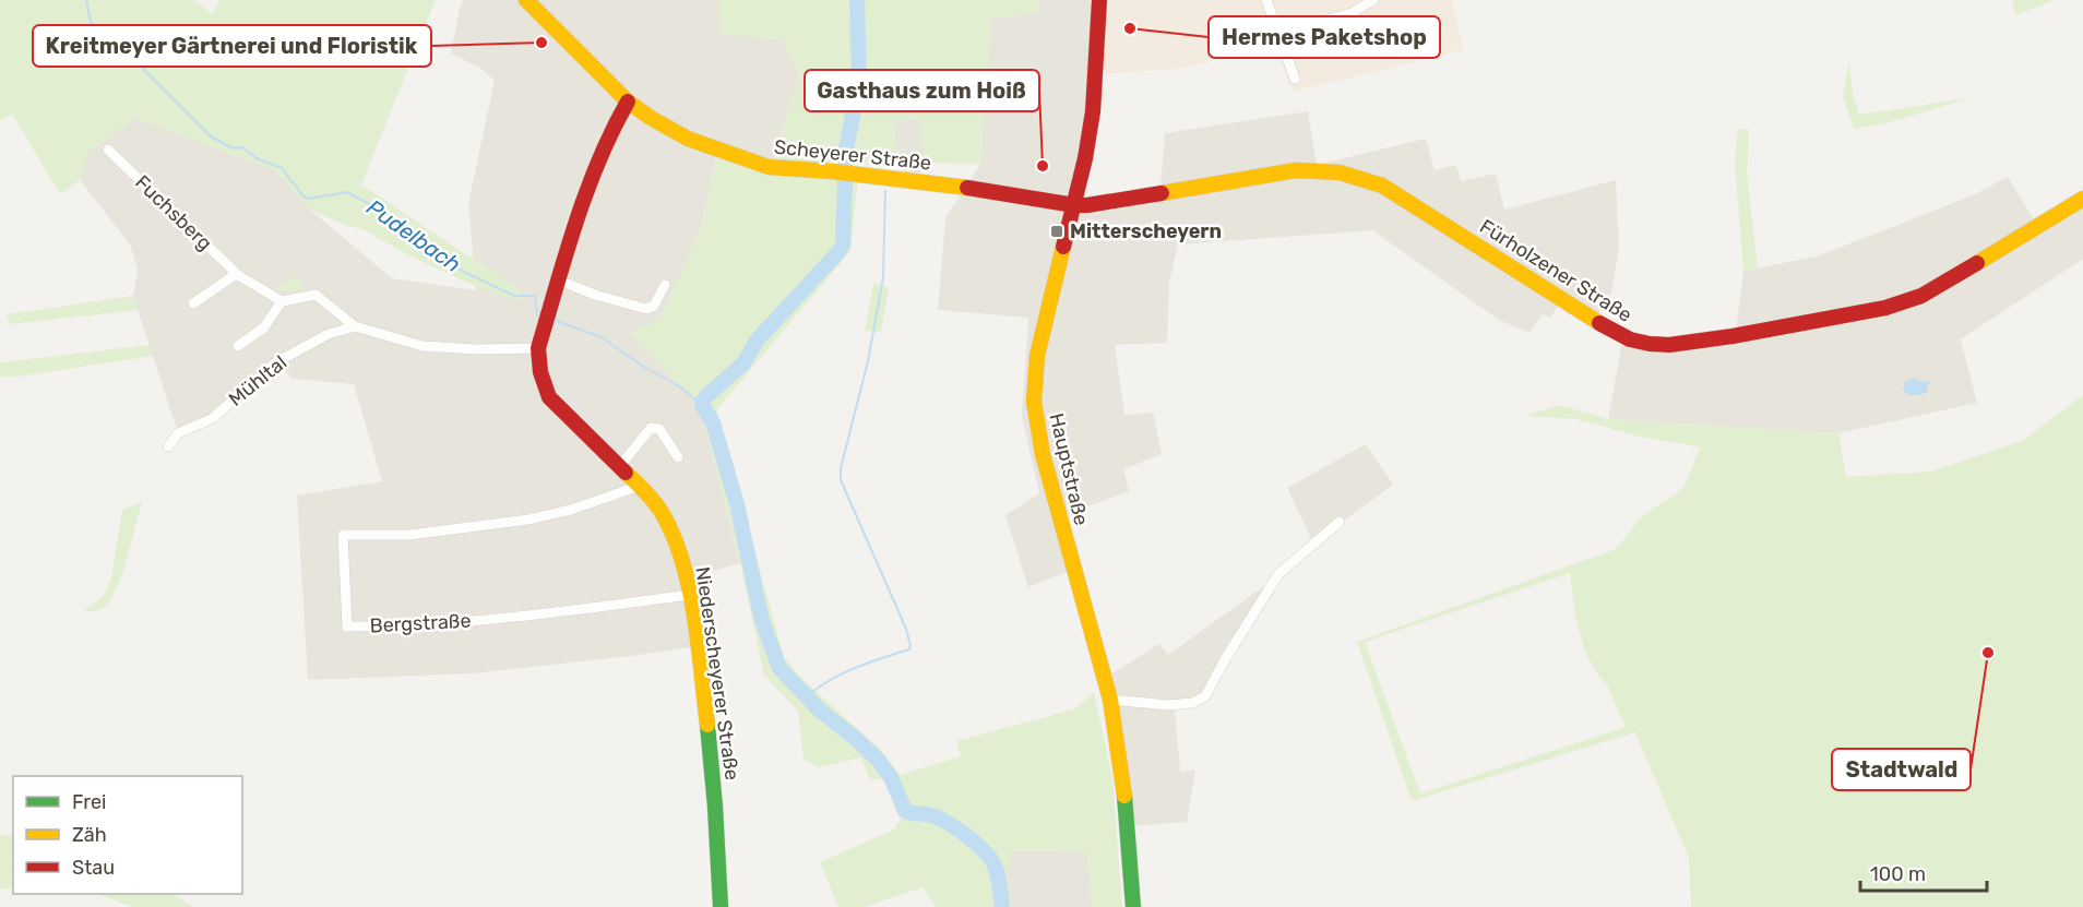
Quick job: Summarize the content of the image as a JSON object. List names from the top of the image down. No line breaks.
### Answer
{"streets":{"street":["Scheyerer Straße","Fuchsberg","Fürholzener Straße","Mühltal","Hauptstraße","Bergstraße","Niederscheyerer Straße"]},"crossings":[["Scheyerer Straße","Fürholzener Straße"],["Scheyerer Straße","Hauptstraße"],["Scheyerer Straße","Niederscheyerer Straße"],["Fürholzener Straße","Hauptstraße"],["Bergstraße","Niederscheyerer Straße"]],"water":["Pudelbach"],"places":{"other":["Hermes Paketshop","Kreitmeyer Gärtnerei und Floristik","Gasthaus zum Hoiß","Stadtwald"],"transit":["Mitterscheyern"]},"legend":["Frei","Zäh","Stau"],"scale_bar":"100 m"}
